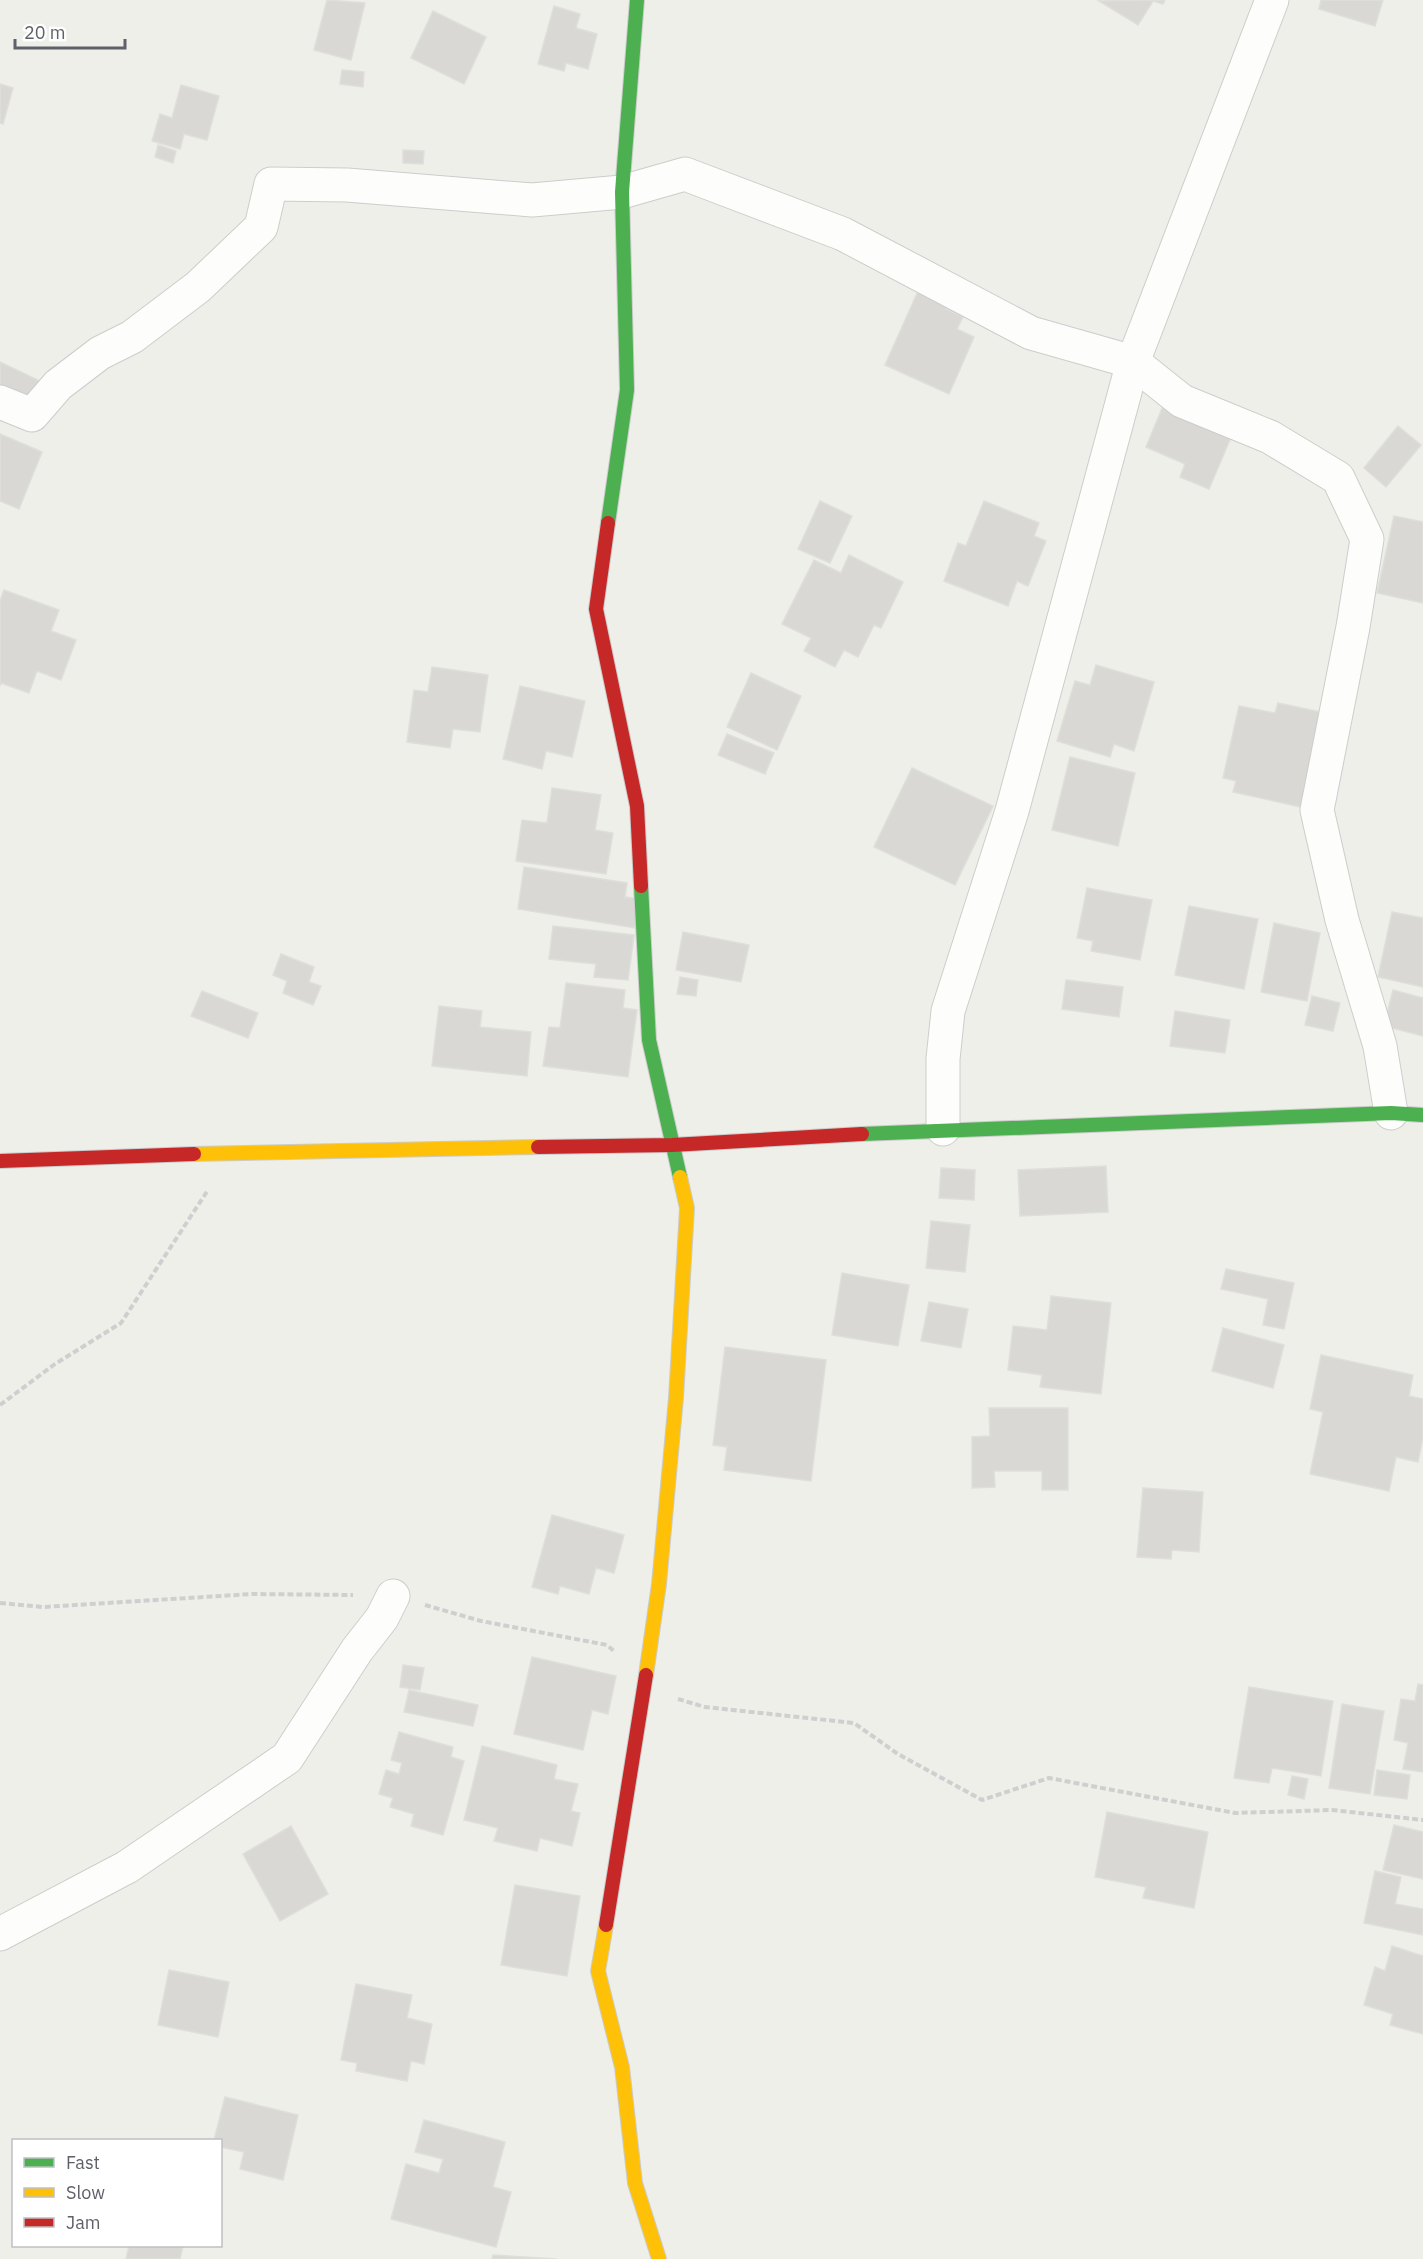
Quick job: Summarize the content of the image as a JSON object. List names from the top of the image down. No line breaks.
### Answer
{"legend":["Fast","Slow","Jam"],"scale_bar":"20 m"}
